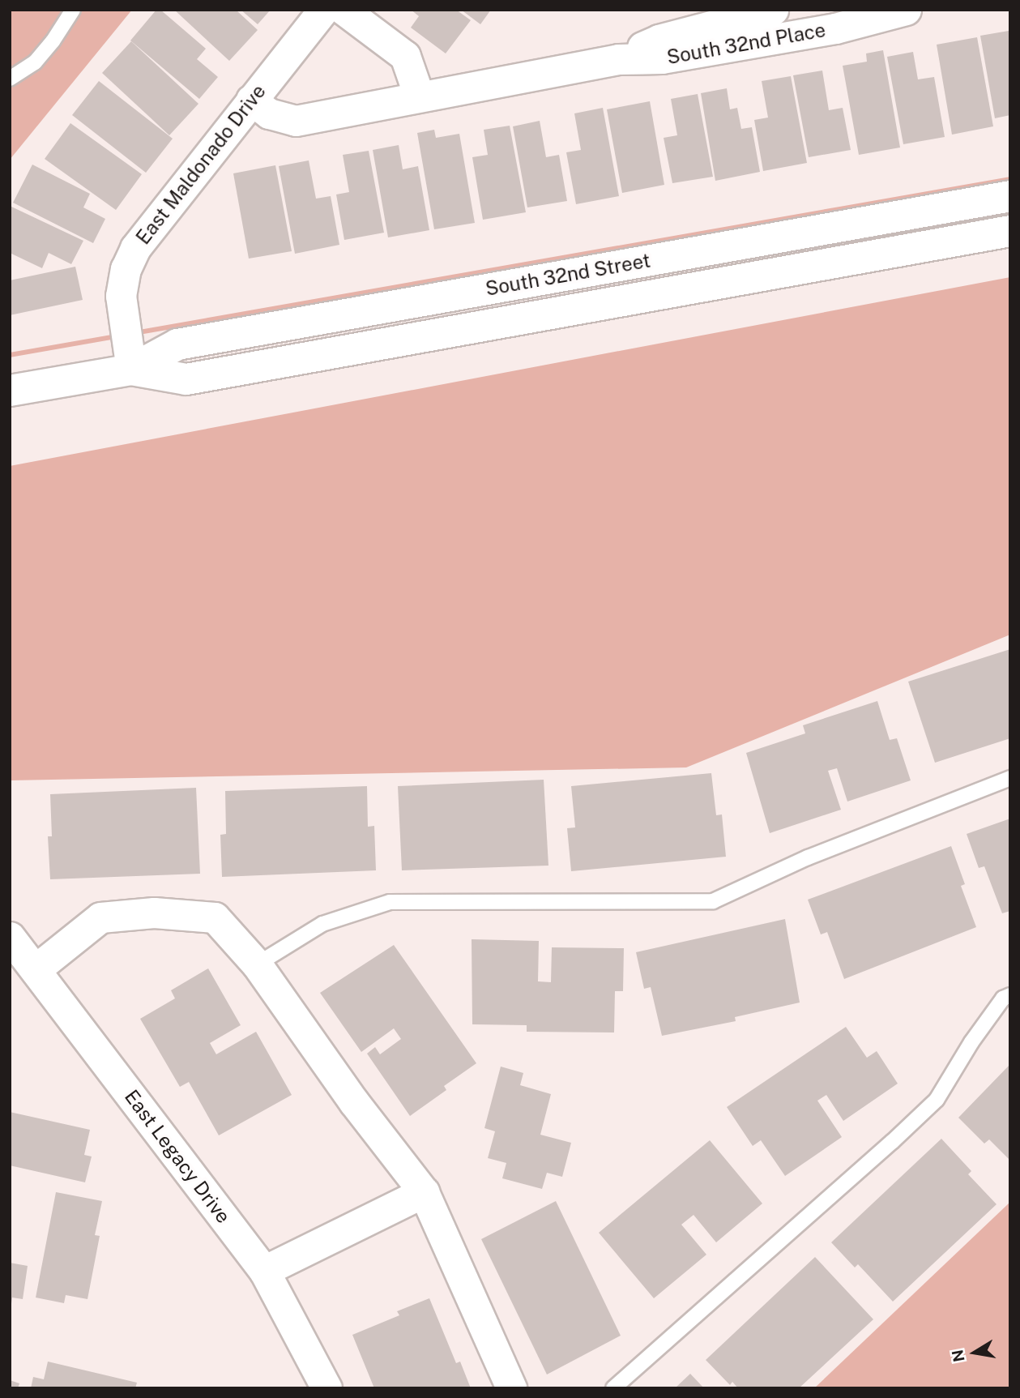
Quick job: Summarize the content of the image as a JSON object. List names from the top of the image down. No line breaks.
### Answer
{"streets":{"main road":["South 32nd Street"],"street":["South 32nd Place","East Maldonado Drive","East Legacy Drive"]},"crossings":[["South 32nd Place","East Maldonado Drive"],["East Maldonado Drive","South 32nd Street"]],"north":"left"}
